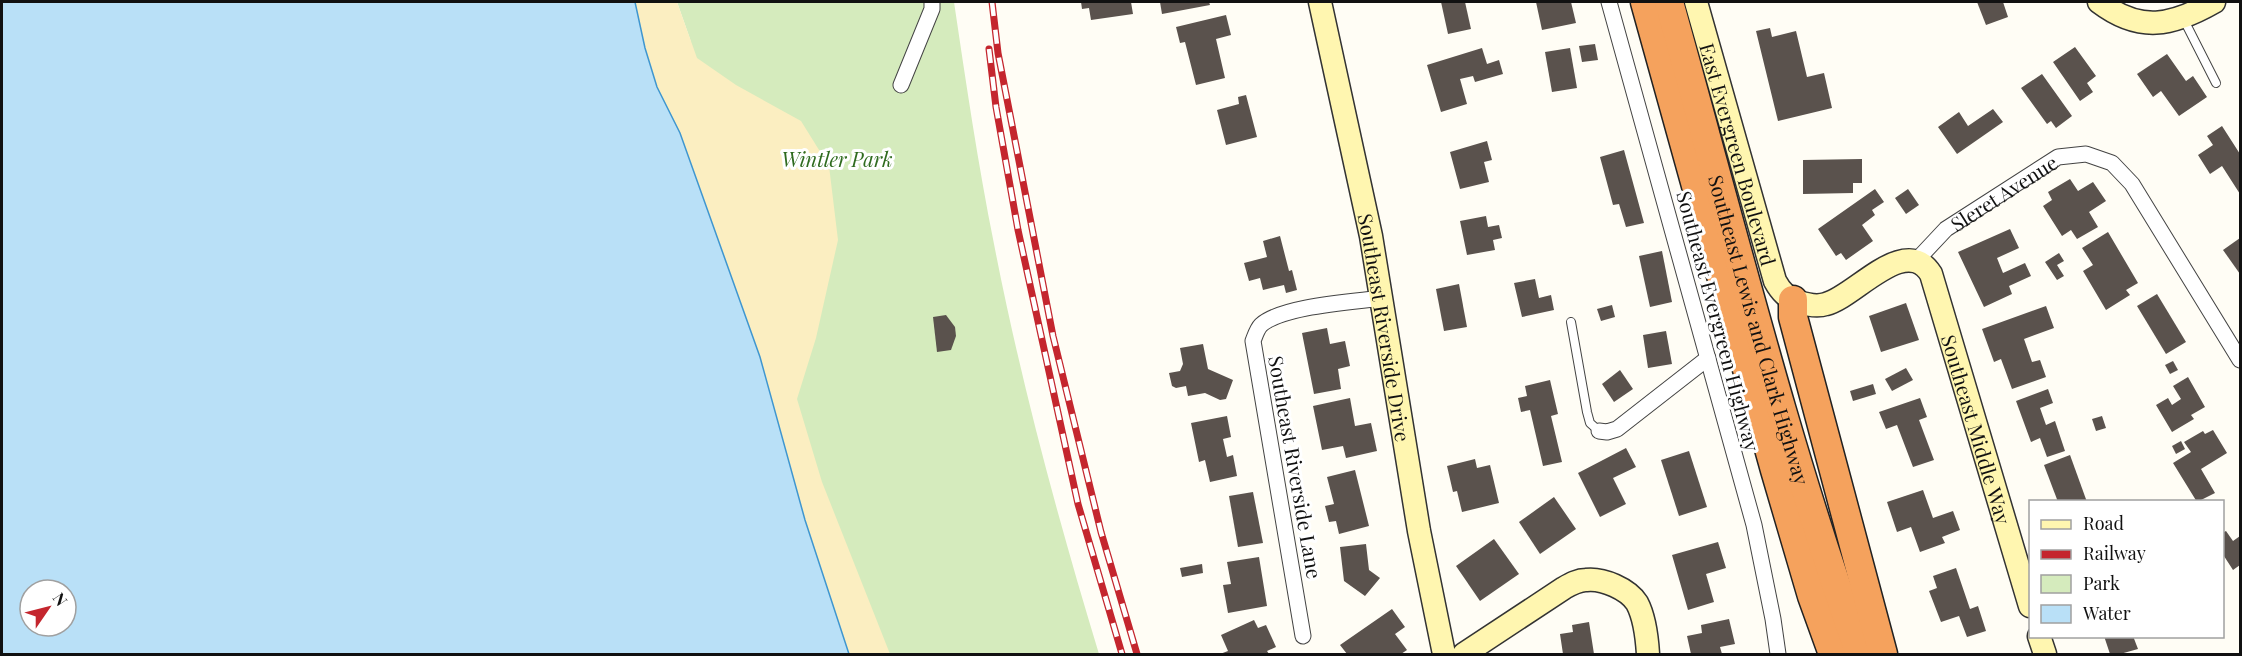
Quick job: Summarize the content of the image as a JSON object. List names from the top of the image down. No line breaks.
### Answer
{"streets":{"highway":["Southeast Lewis and Clark Highway"],"street":["East Evergreen Boulevard","Sleret Avenue","Southeast Evergreen Highway","Southeast Riverside Drive","Southeast Middle Way","Southeast Riverside Lane"]},"crossings":[["Sleret Avenue","Southeast Middle Way"],["Southeast Riverside Drive","Southeast Riverside Lane"]],"parks":["Wintler Park"],"legend":["Road","Railway","Park","Water"],"north":"top right"}
